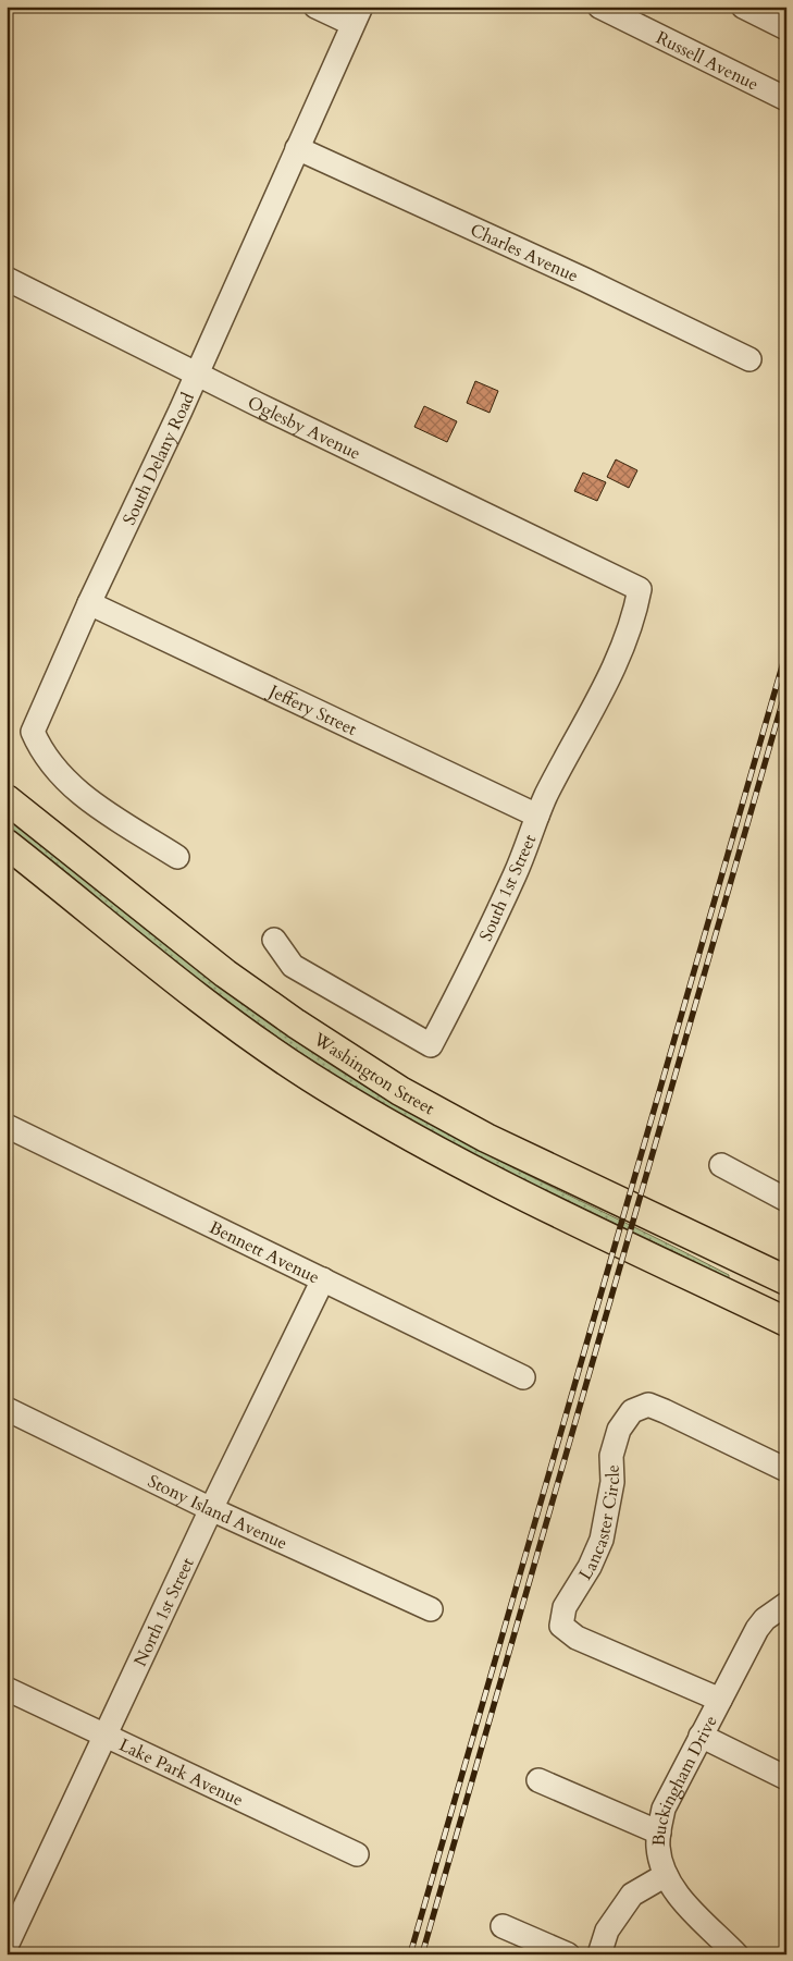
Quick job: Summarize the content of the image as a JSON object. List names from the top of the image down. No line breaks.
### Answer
{"streets":{"main road":["Washington Street"],"street":["Russell Avenue","Charles Avenue","Oglesby Avenue","South Delany Road","Jeffery Street","South 1st Street","Bennett Avenue","Stony Island Avenue","Lancaster Circle","North 1st Street","Lake Park Avenue","Buckingham Drive"]},"crossings":[["Charles Avenue","South Delany Road"],["Oglesby Avenue","South Delany Road"],["Oglesby Avenue","South 1st Street"],["South Delany Road","Jeffery Street"],["Jeffery Street","South 1st Street"],["Bennett Avenue","North 1st Street"],["Stony Island Avenue","North 1st Street"],["Lancaster Circle","Buckingham Drive"],["North 1st Street","Lake Park Avenue"]]}
